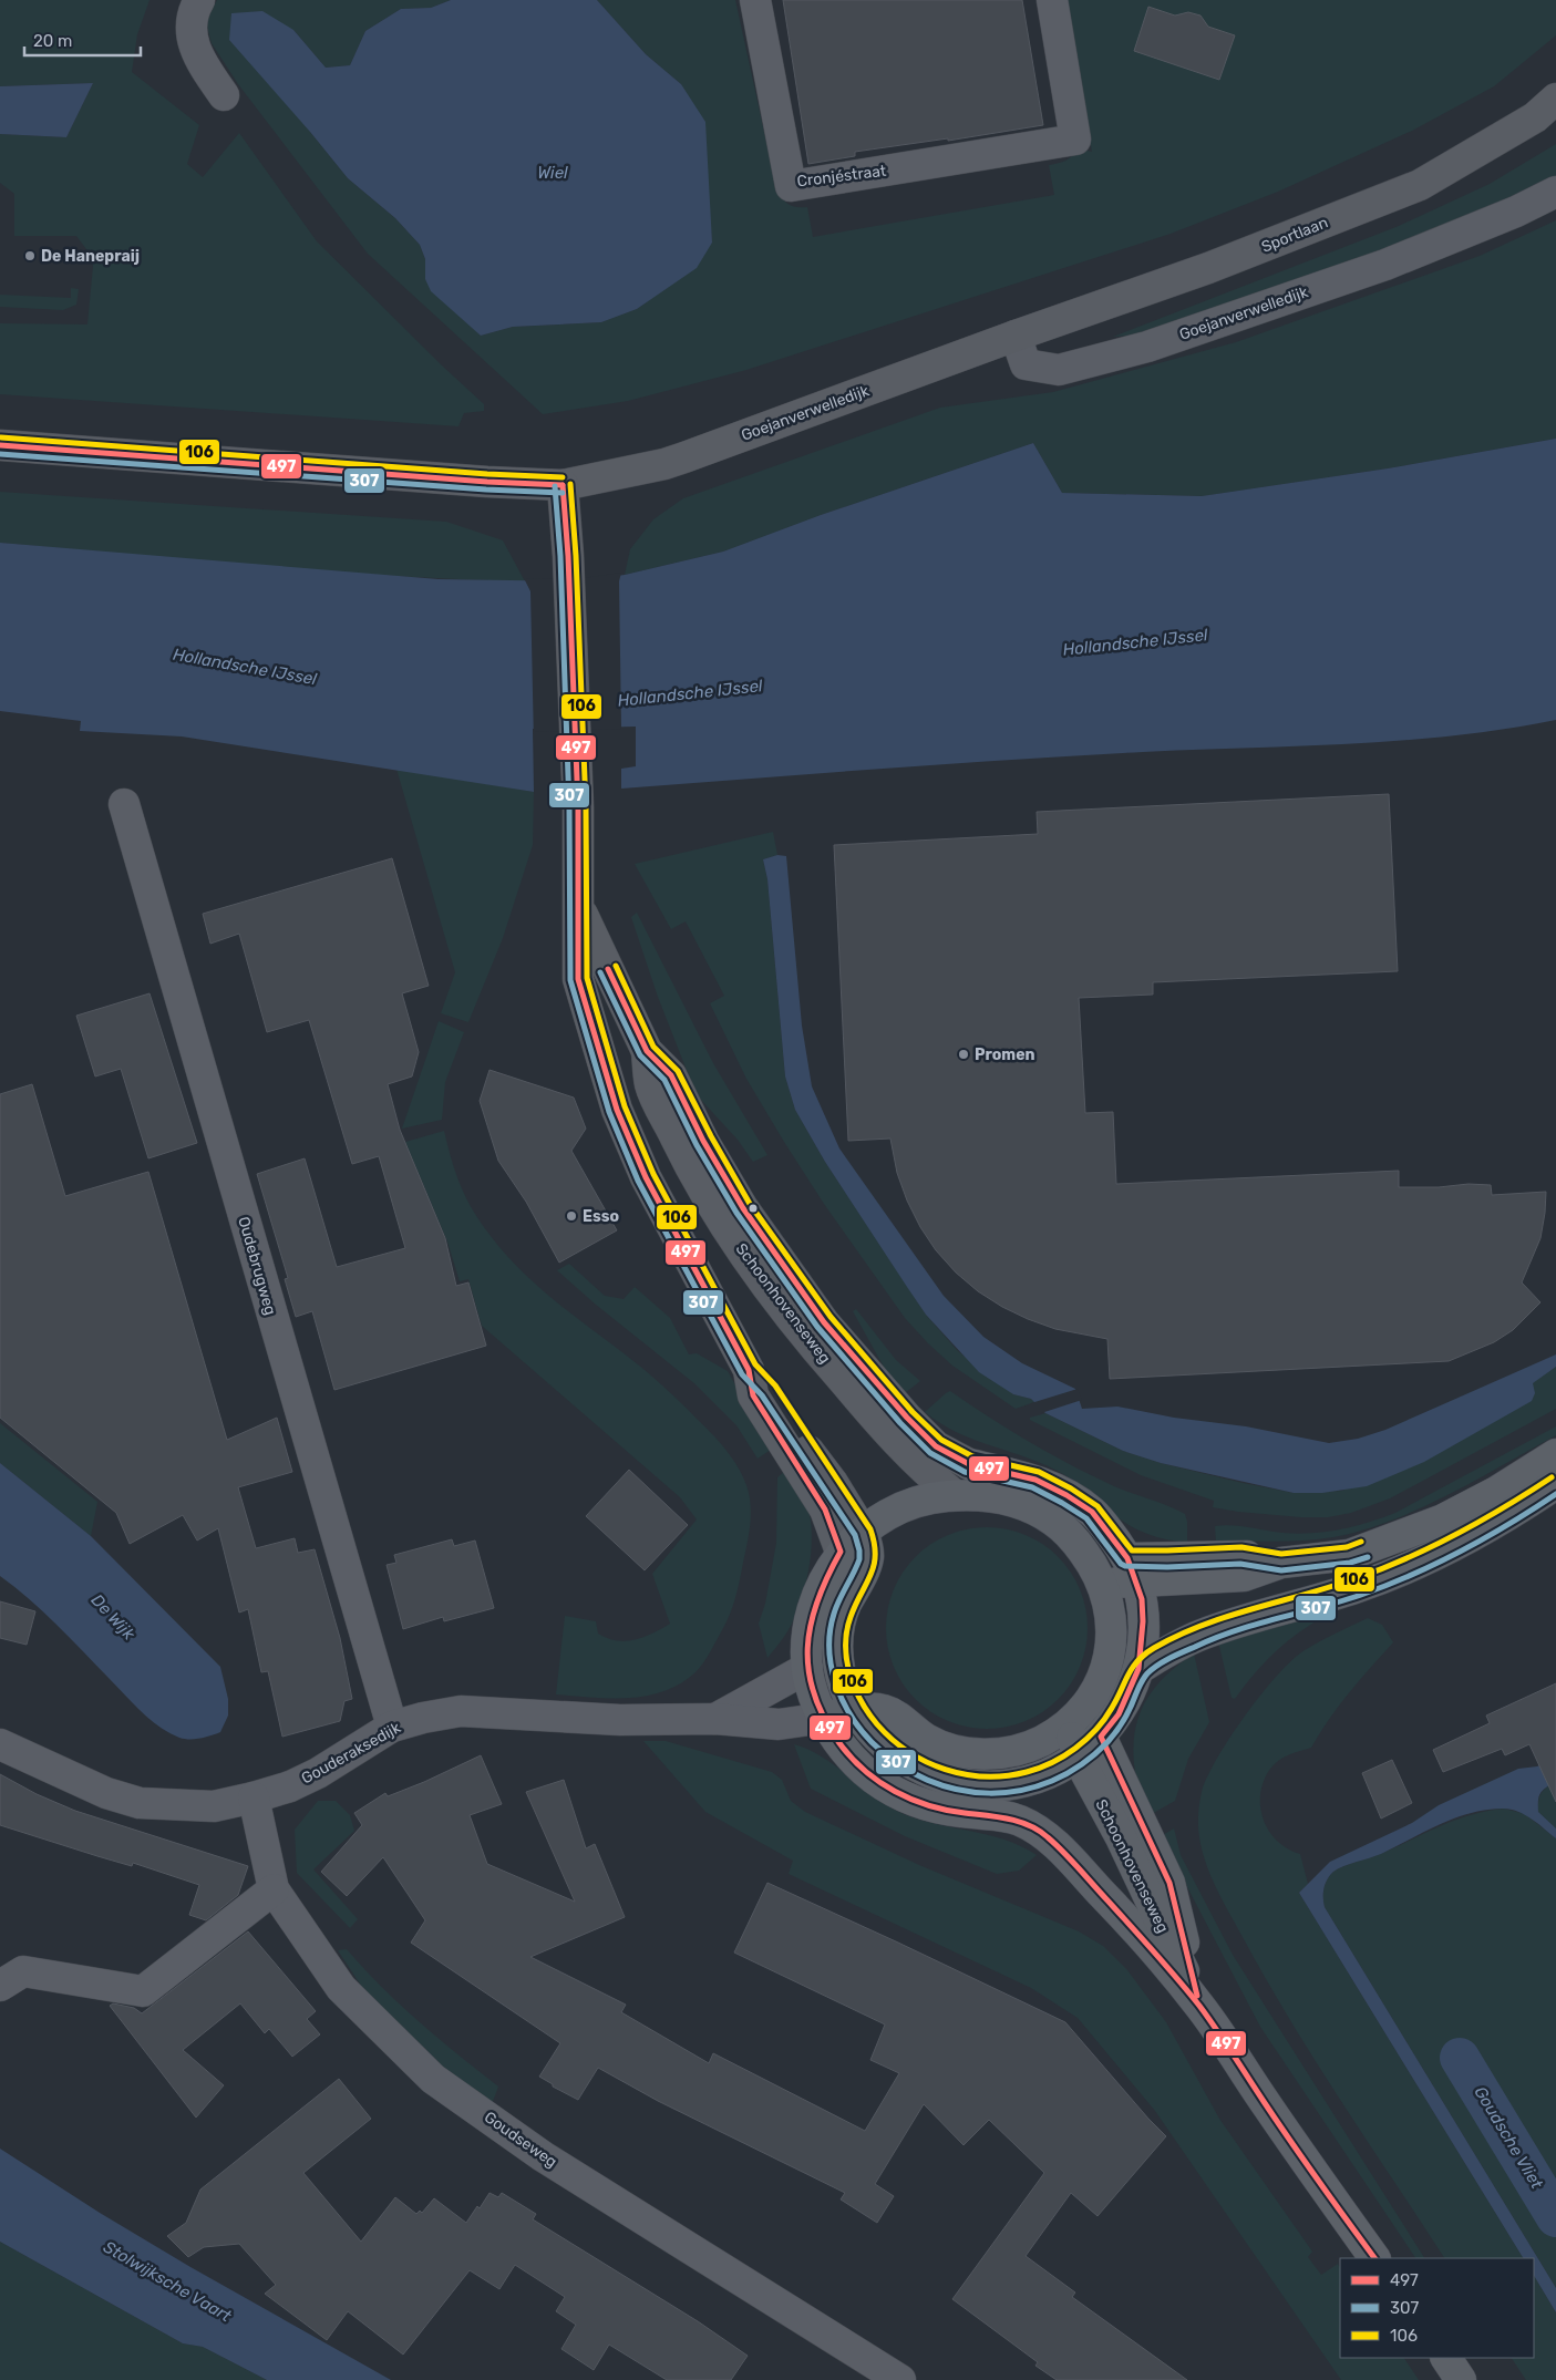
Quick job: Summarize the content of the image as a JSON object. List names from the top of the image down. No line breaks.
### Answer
{"streets":{"main road":["Sportlaan","Goejanverwelledijk","Schoonhovenseweg"],"street":["Cronjéstraat","Oudebrugweg","Gouderaksedijk","Goudseweg"]},"crossings":[["Sportlaan","Goejanverwelledijk"],["Goejanverwelledijk","Schoonhovenseweg"],["Oudebrugweg","Gouderaksedijk"],["Schoonhovenseweg","Gouderaksedijk"],["Gouderaksedijk","Goudseweg"]],"water":["Wiel","Hollandsche IJssel","De Wijk","Goudsche Vliet","Stolwijksche Vaart"],"places":["De Hanepraij","Promen","Esso"],"lines":["transit line 106","transit line 497","transit line 307"],"legend":["497","307","106"],"scale_bar":"20 m"}
